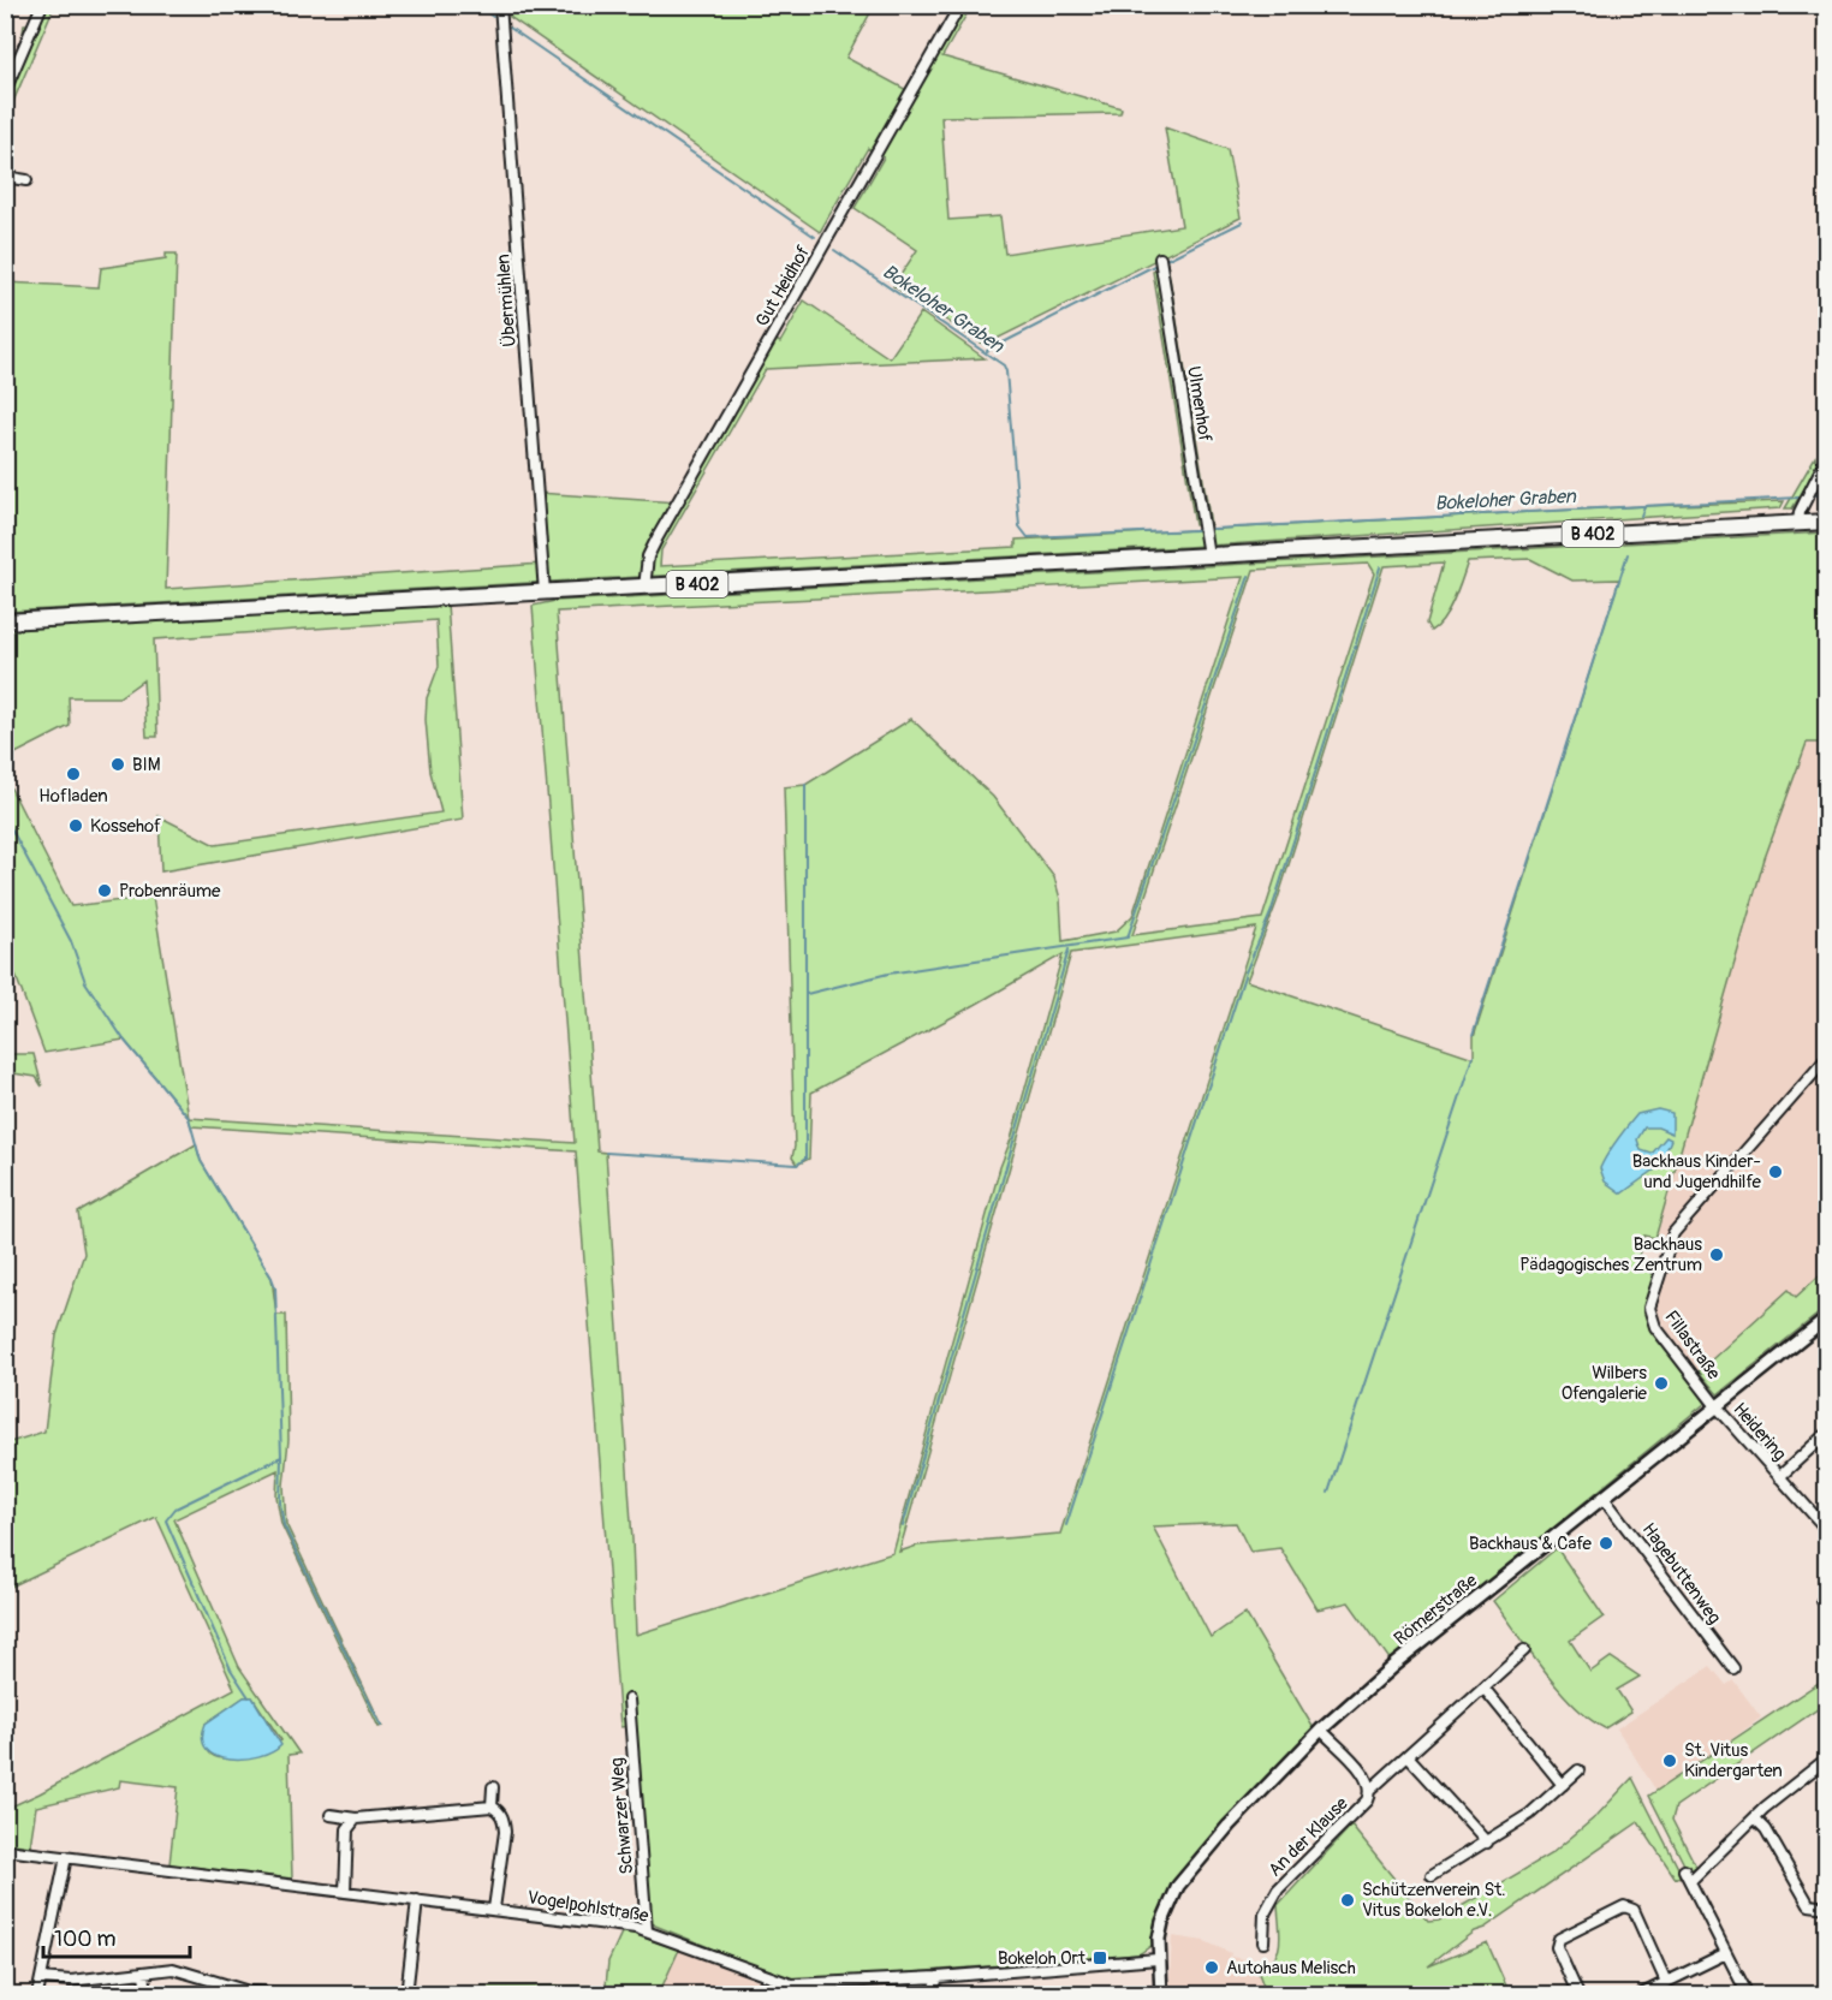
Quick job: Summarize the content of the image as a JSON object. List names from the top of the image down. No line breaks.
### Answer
{"streets":{"main road":["B 402"],"street":["Gut Heidhof","Übermühlen","Ulmenhof","Fillastraße","Heidering","Hagebuttenweg","Römerstraße","Schwarzer Weg","An der Klause","Vogelpohlstraße"]},"crossings":[["Gut Heidhof","B 402"],["Übermühlen","B 402"],["Ulmenhof","B 402"],["Fillastraße","Heidering"],["Fillastraße","Römerstraße"],["Heidering","Römerstraße"],["Hagebuttenweg","Römerstraße"],["Römerstraße","An der Klause"],["Römerstraße","Vogelpohlstraße"],["Schwarzer Weg","Vogelpohlstraße"]],"water":["Bokeloher Graben"],"places":{"other":["BIM","Hofladen","Kossehof","Probenräume","Backhaus Kinder- und Jugendhilfe","Backhaus Pädagogisches Zentrum","Wilbers Ofengalerie","Backhaus & Cafe","St. Vitus Kindergarten","Schützenverein St. Vitus Bokeloh e.V.","Autohaus Melisch"],"transit":["Bokeloh Ort"]},"scale_bar":"100 m"}
